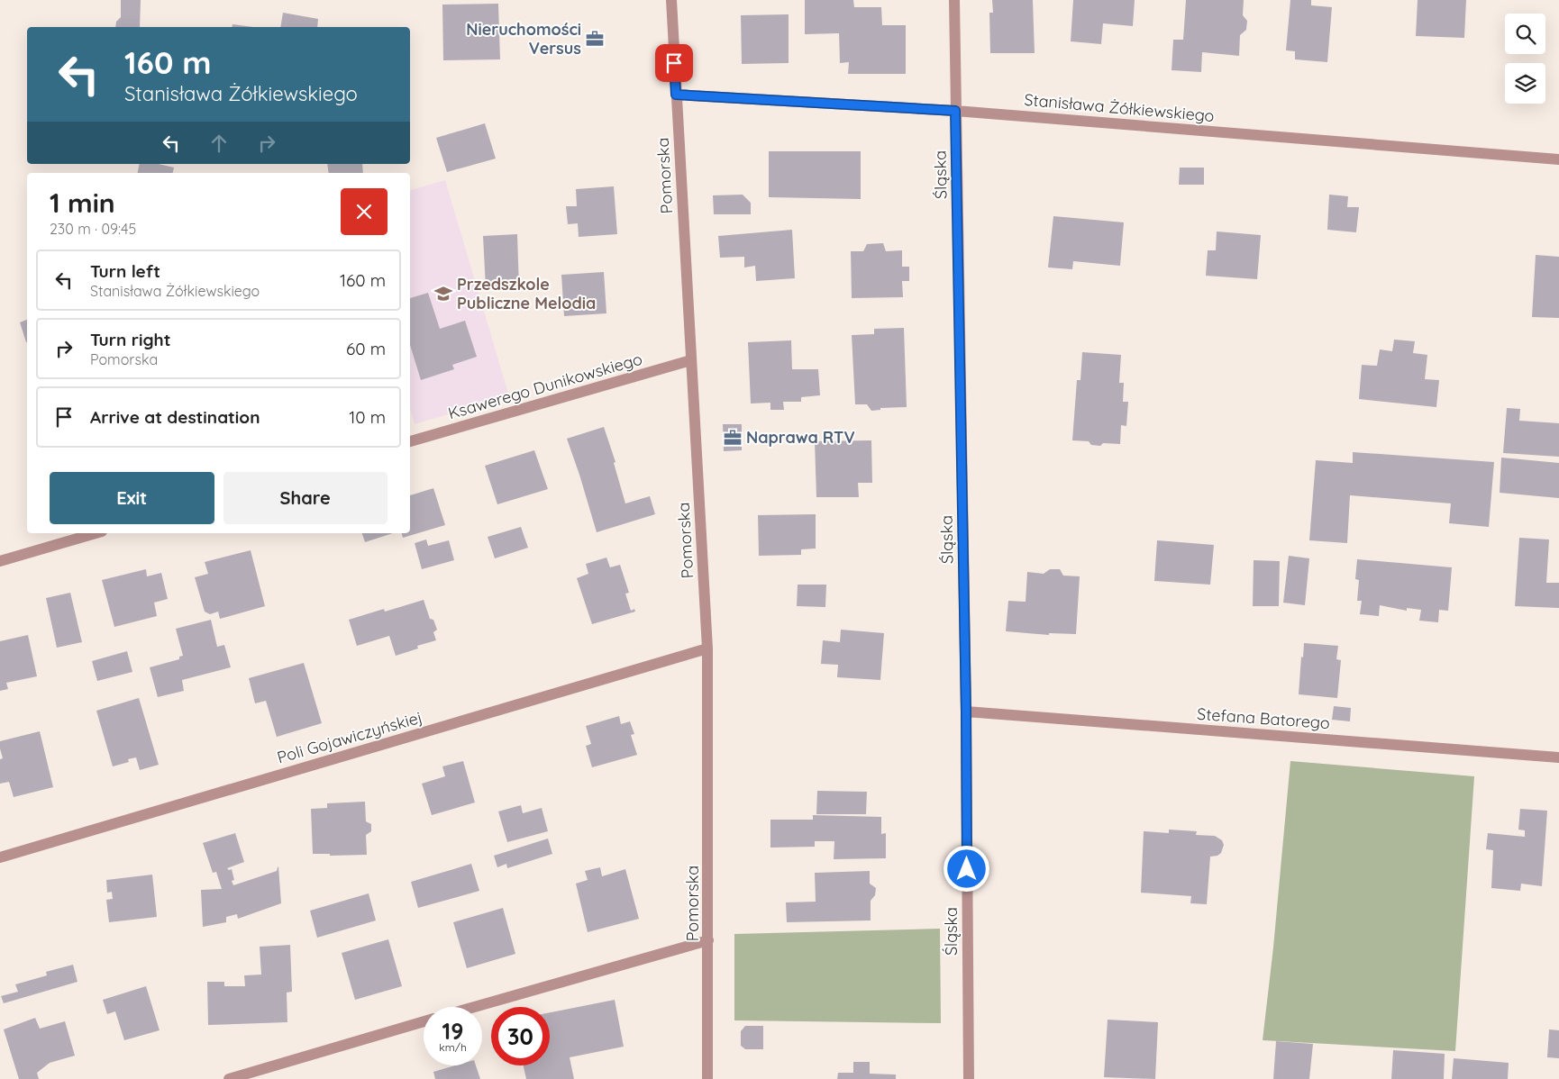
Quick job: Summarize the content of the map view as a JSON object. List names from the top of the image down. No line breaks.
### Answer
{"streets":{"street":["Stanisława Żółkiewskiego","Śląska","Pomorska","Ksawerego Dunikowskiego","Stefana Batorego","Poli Gojawiczyńskiej"]},"crossings":[["Stanisława Żółkiewskiego","Śląska"],["Stanisława Żółkiewskiego","Pomorska"],["Śląska","Stefana Batorego"],["Pomorska","Ksawerego Dunikowskiego"],["Pomorska","Poli Gojawiczyńskiej"]],"places":{"office":["Nieruchomości Versus","Naprawa RTV"],"school or university":["Przedszkole Publiczne Melodia"]},"page":{"turn":["160 m","Stanisława Żółkiewskiego"],"heading":["1 min","230 m · 09:45"],"list":[{"name":"Turn left","note":"Stanisława Żółkiewskiego","value":"160 m"},{"name":"Turn right","note":"Pomorska","value":"60 m"},{"name":"Arrive at destination","value":"10 m"}],"buttons":["Exit","Share"],"speed":"19 km/h","limit":"30"}}
